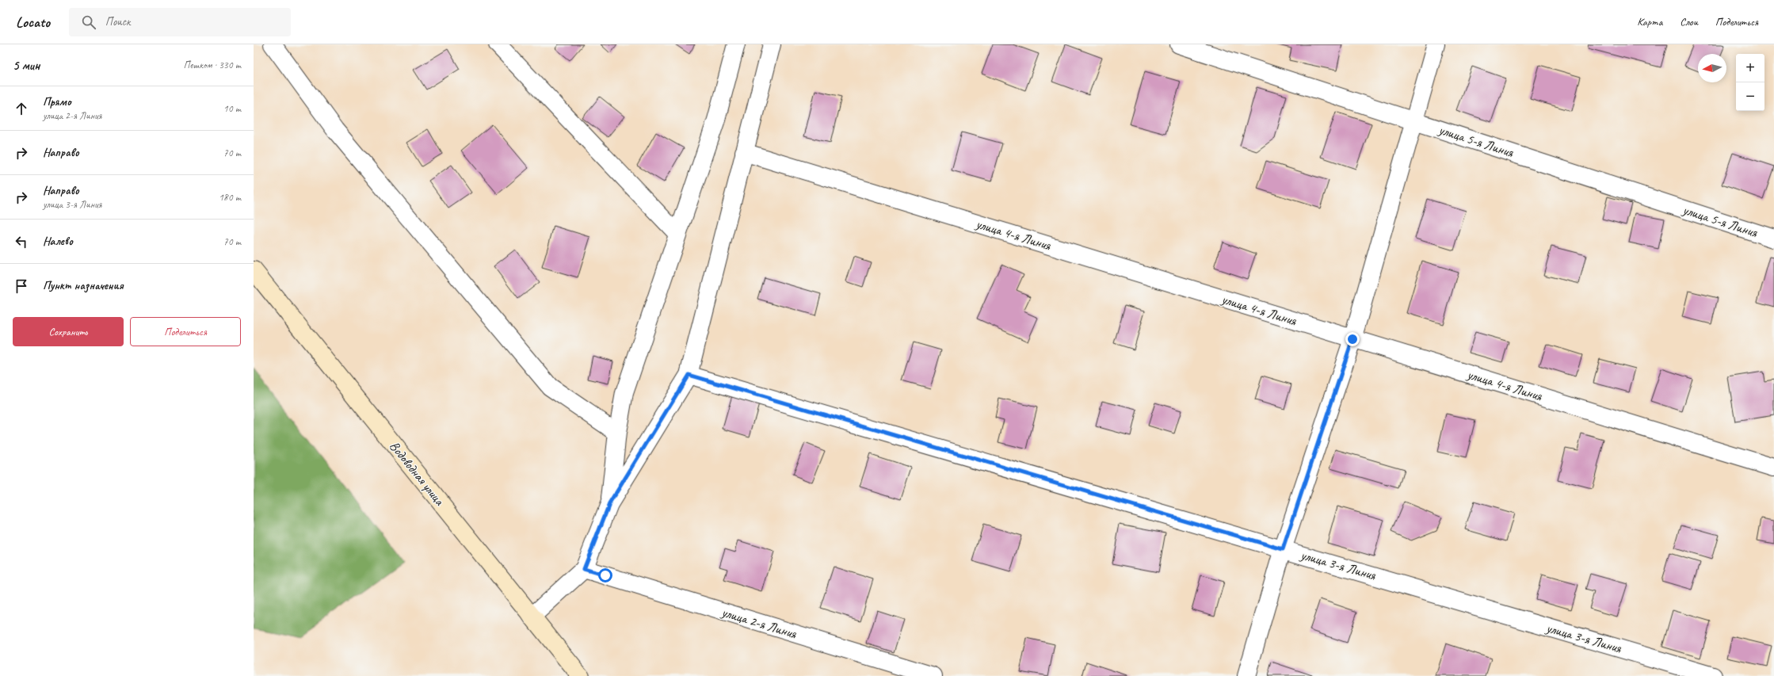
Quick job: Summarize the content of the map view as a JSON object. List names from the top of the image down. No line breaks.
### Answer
{"streets":{"street":["улица 5-я Линия","улица 4-я Линия","Водоводная улица","улица 3-я Линия","улица 2-я Линия"]},"north":"left","page":{"header":"Locato","search":"Поиск","nav":["Карта","Слои","Поделиться"],"heading":["5 мин","Пешком · 330 m"],"map_buttons":["+","−"],"list":[["Прямо","улица 2-я Линия","10 m"],["Направо","70 m"],["Направо","улица 3-я Линия","180 m"],["Налево","70 m"],"Пункт назначения"],"buttons":["Сохранить","Поделиться"]}}
